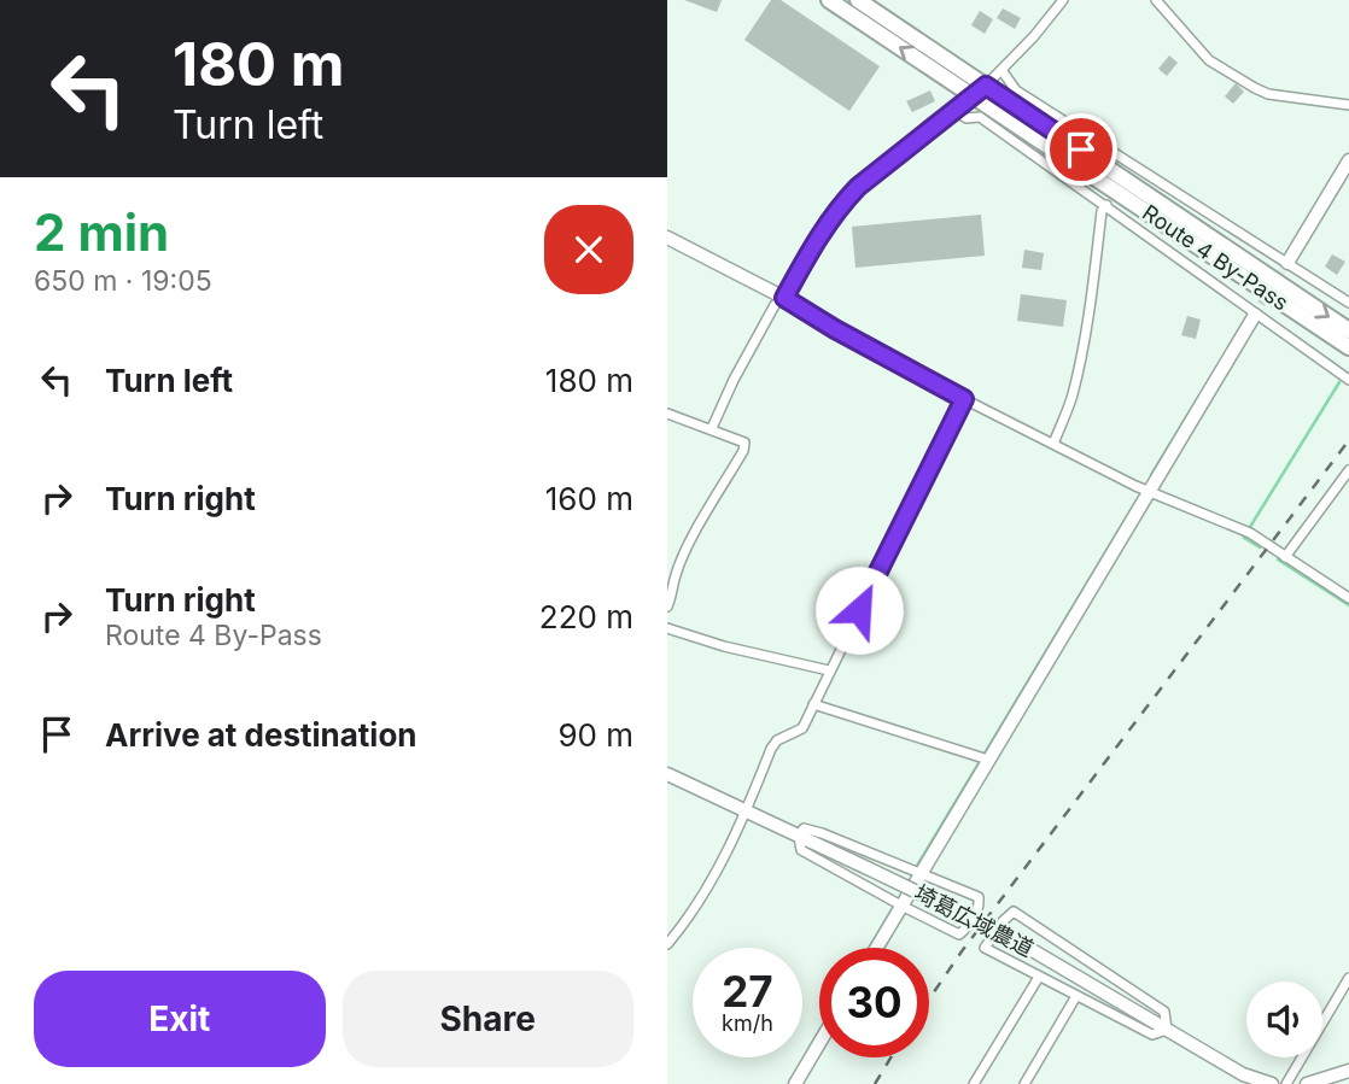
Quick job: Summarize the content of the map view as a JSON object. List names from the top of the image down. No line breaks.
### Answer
{"streets":{"highway":["Route 4 By-Pass"],"street":["埼葛広域農道"]},"page":{"turn":["180 m","Turn left"],"heading":["2 min","650 m · 19:05"],"list":[{"name":"Turn left","value":"180 m"},{"name":"Turn right","value":"160 m"},{"name":"Turn right","note":"Route 4 By-Pass","value":"220 m"},{"name":"Arrive at destination","value":"90 m"}],"speed":"27 km/h","limit":"30","buttons":["Exit","Share"]}}
